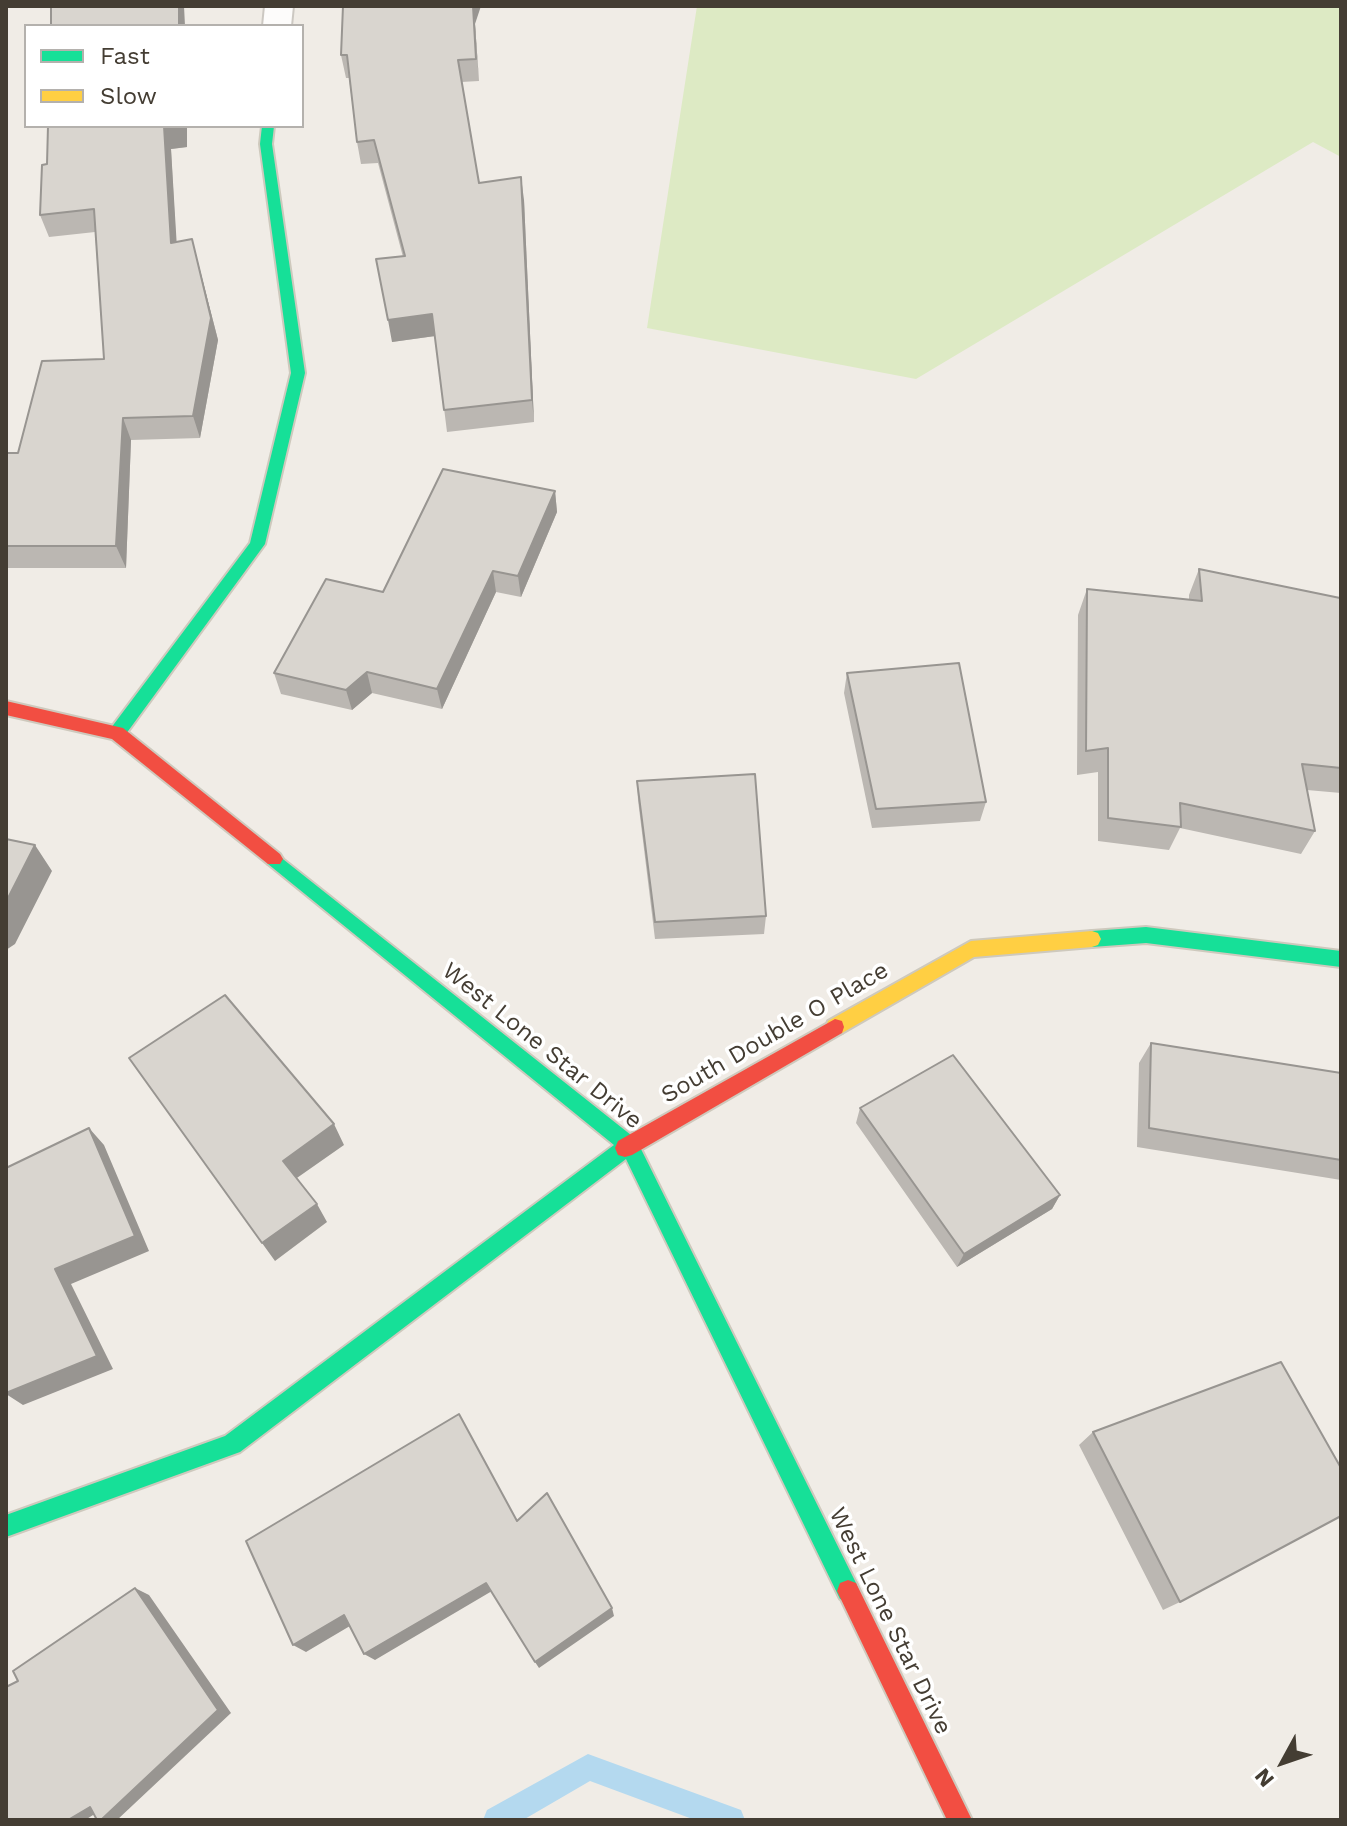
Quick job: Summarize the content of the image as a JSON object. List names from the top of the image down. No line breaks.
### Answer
{"streets":{"street":["South Double O Place","West Lone Star Drive"]},"crossings":[["South Double O Place","West Lone Star Drive"]],"legend":["Fast","Slow"],"north":"bottom left"}
